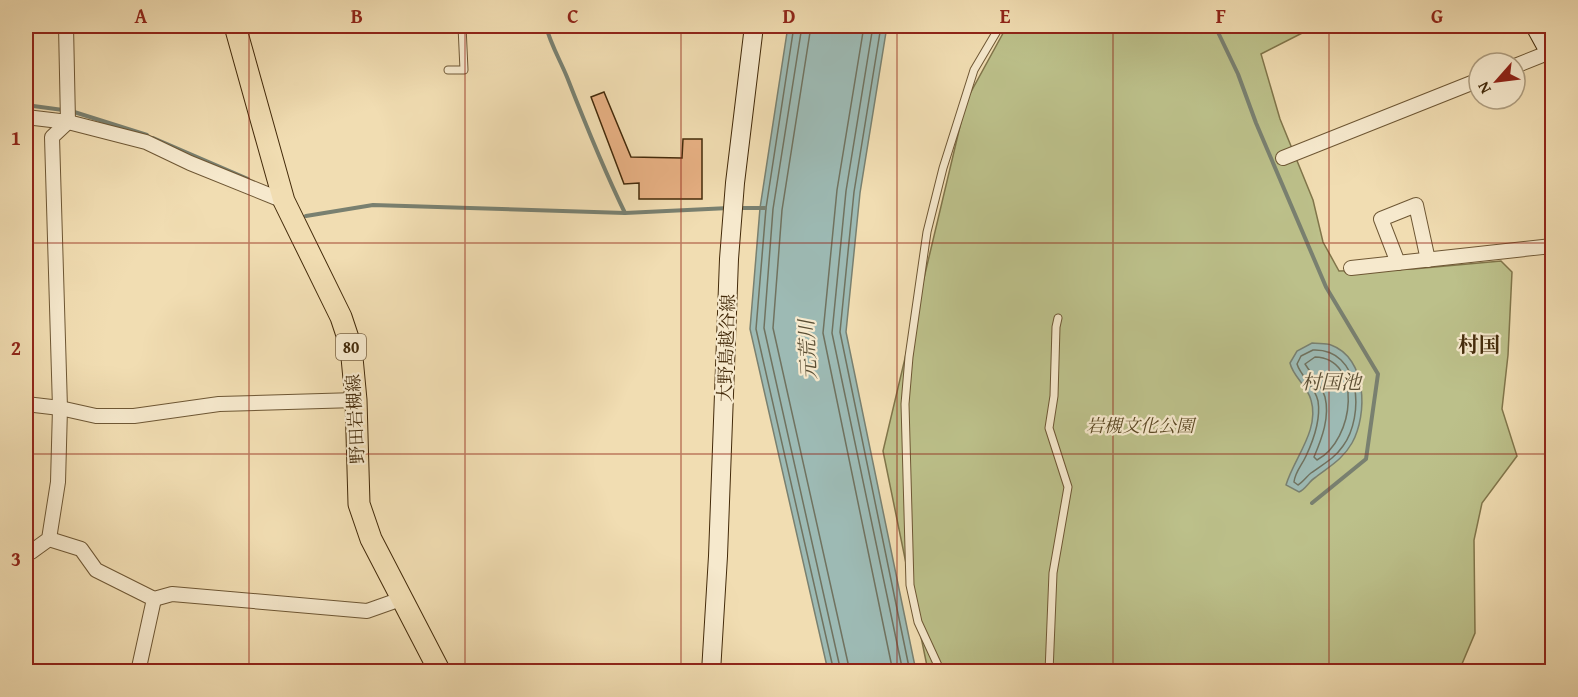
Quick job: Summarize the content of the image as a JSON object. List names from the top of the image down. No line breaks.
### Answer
{"streets":{"main road":["80","大野島越谷線","野田岩槻線"]},"districts":["村国"],"water":["元荒川","村国池"],"parks":["岩槻文化公園"],"north":"bottom left","grid":{"columns":["A","B","C","D","E","F","G"],"rows":["1","2","3"]}}
